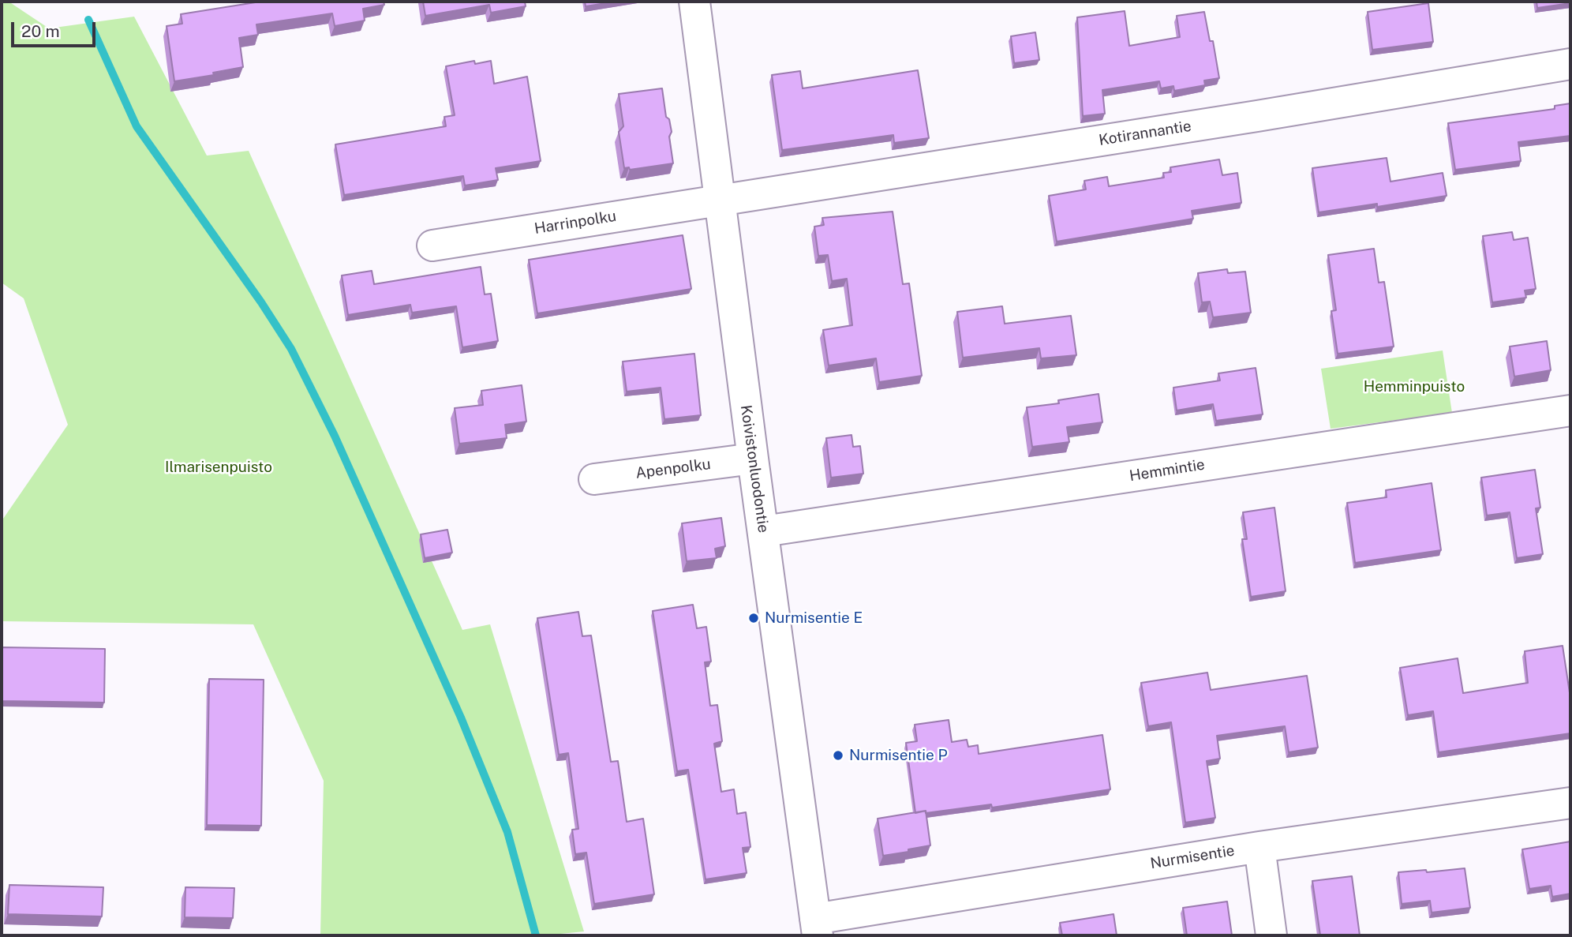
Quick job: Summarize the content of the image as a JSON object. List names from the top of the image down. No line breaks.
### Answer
{"streets":{"street":["Kotirannantie","Harrinpolku","Apenpolku","Koivistonluodontie","Hemmintie","Nurmisentie"]},"crossings":[["Kotirannantie","Harrinpolku"],["Kotirannantie","Koivistonluodontie"],["Harrinpolku","Koivistonluodontie"],["Apenpolku","Koivistonluodontie"],["Koivistonluodontie","Hemmintie"],["Koivistonluodontie","Nurmisentie"]],"parks":["Hemminpuisto","Ilmarisenpuisto"],"places":["Nurmisentie E","Nurmisentie P"],"scale_bar":"20 m"}
